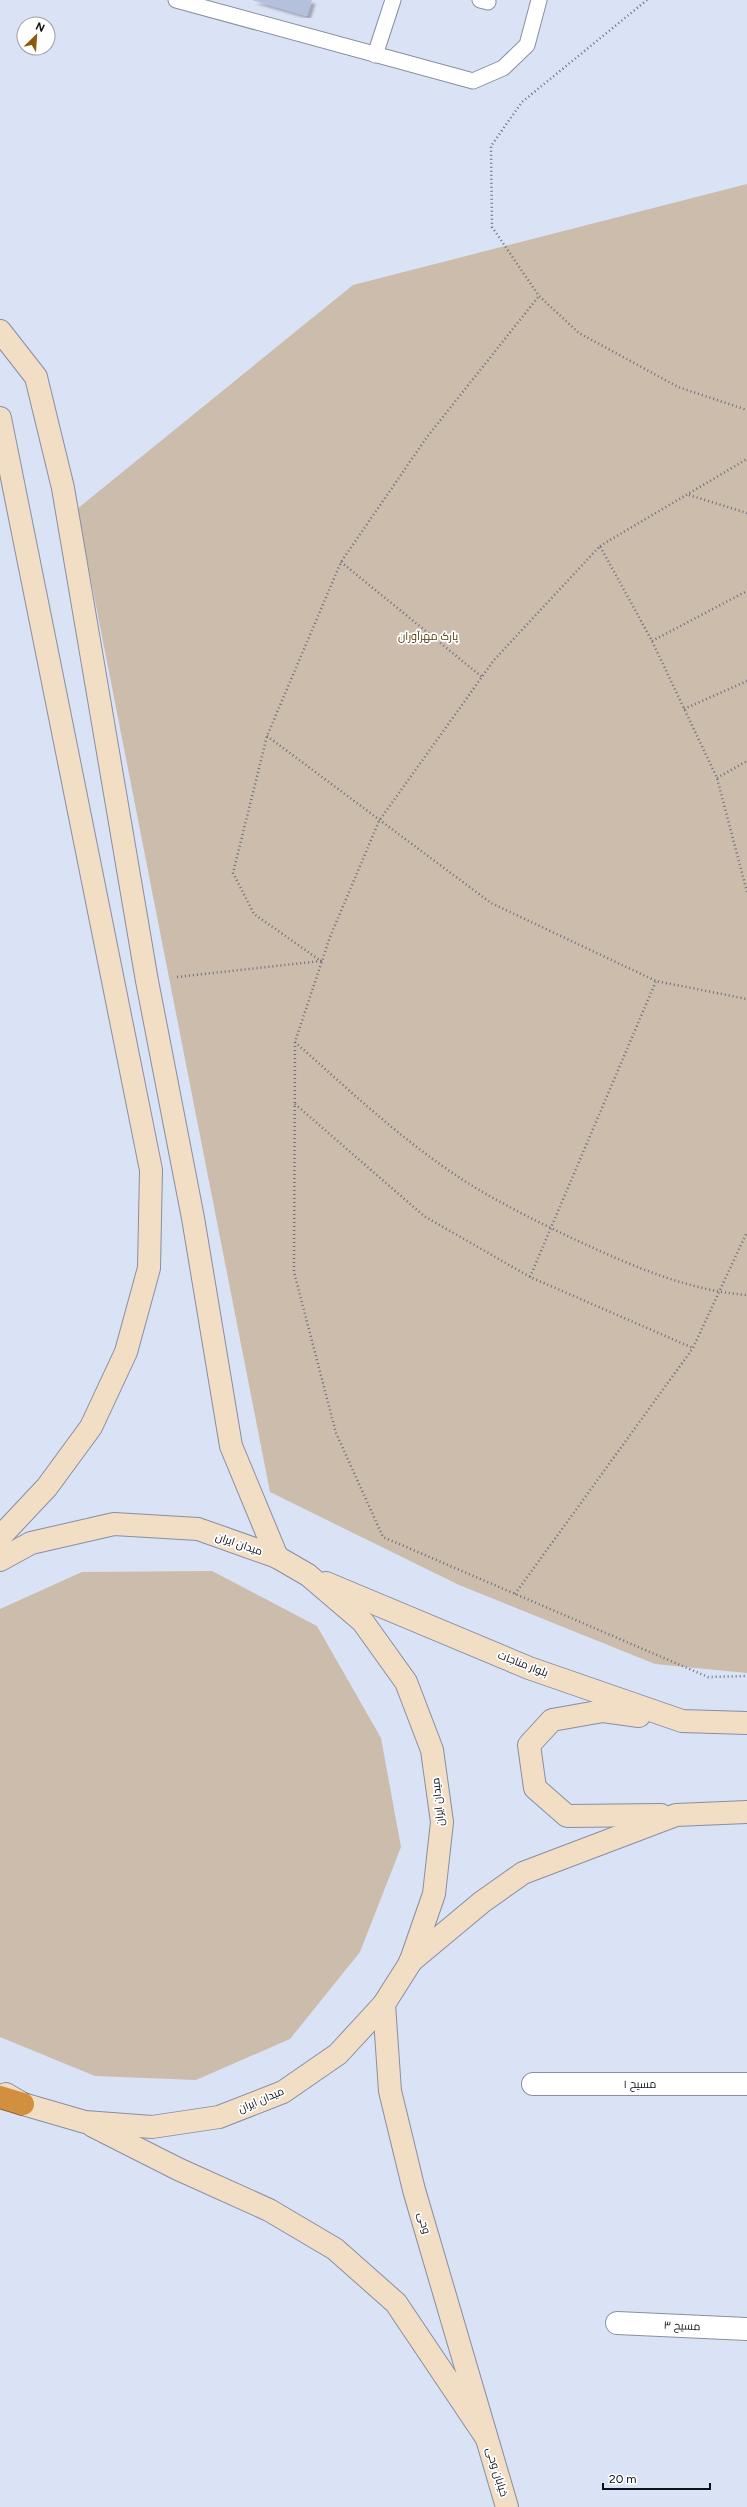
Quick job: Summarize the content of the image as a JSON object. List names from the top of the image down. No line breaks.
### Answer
{"streets":{"street":["میدان ایران","بلوار مناجات","مسیح ۱","وحی","مسیح ۳","خیابان وحی"]},"crossings":[["میدان ایران","بلوار مناجات"],["میدان ایران","وحی"],["وحی","خیابان وحی"]],"parks":["پارک مهرآوران"],"scale_bar":"20 m","north":"top right"}
